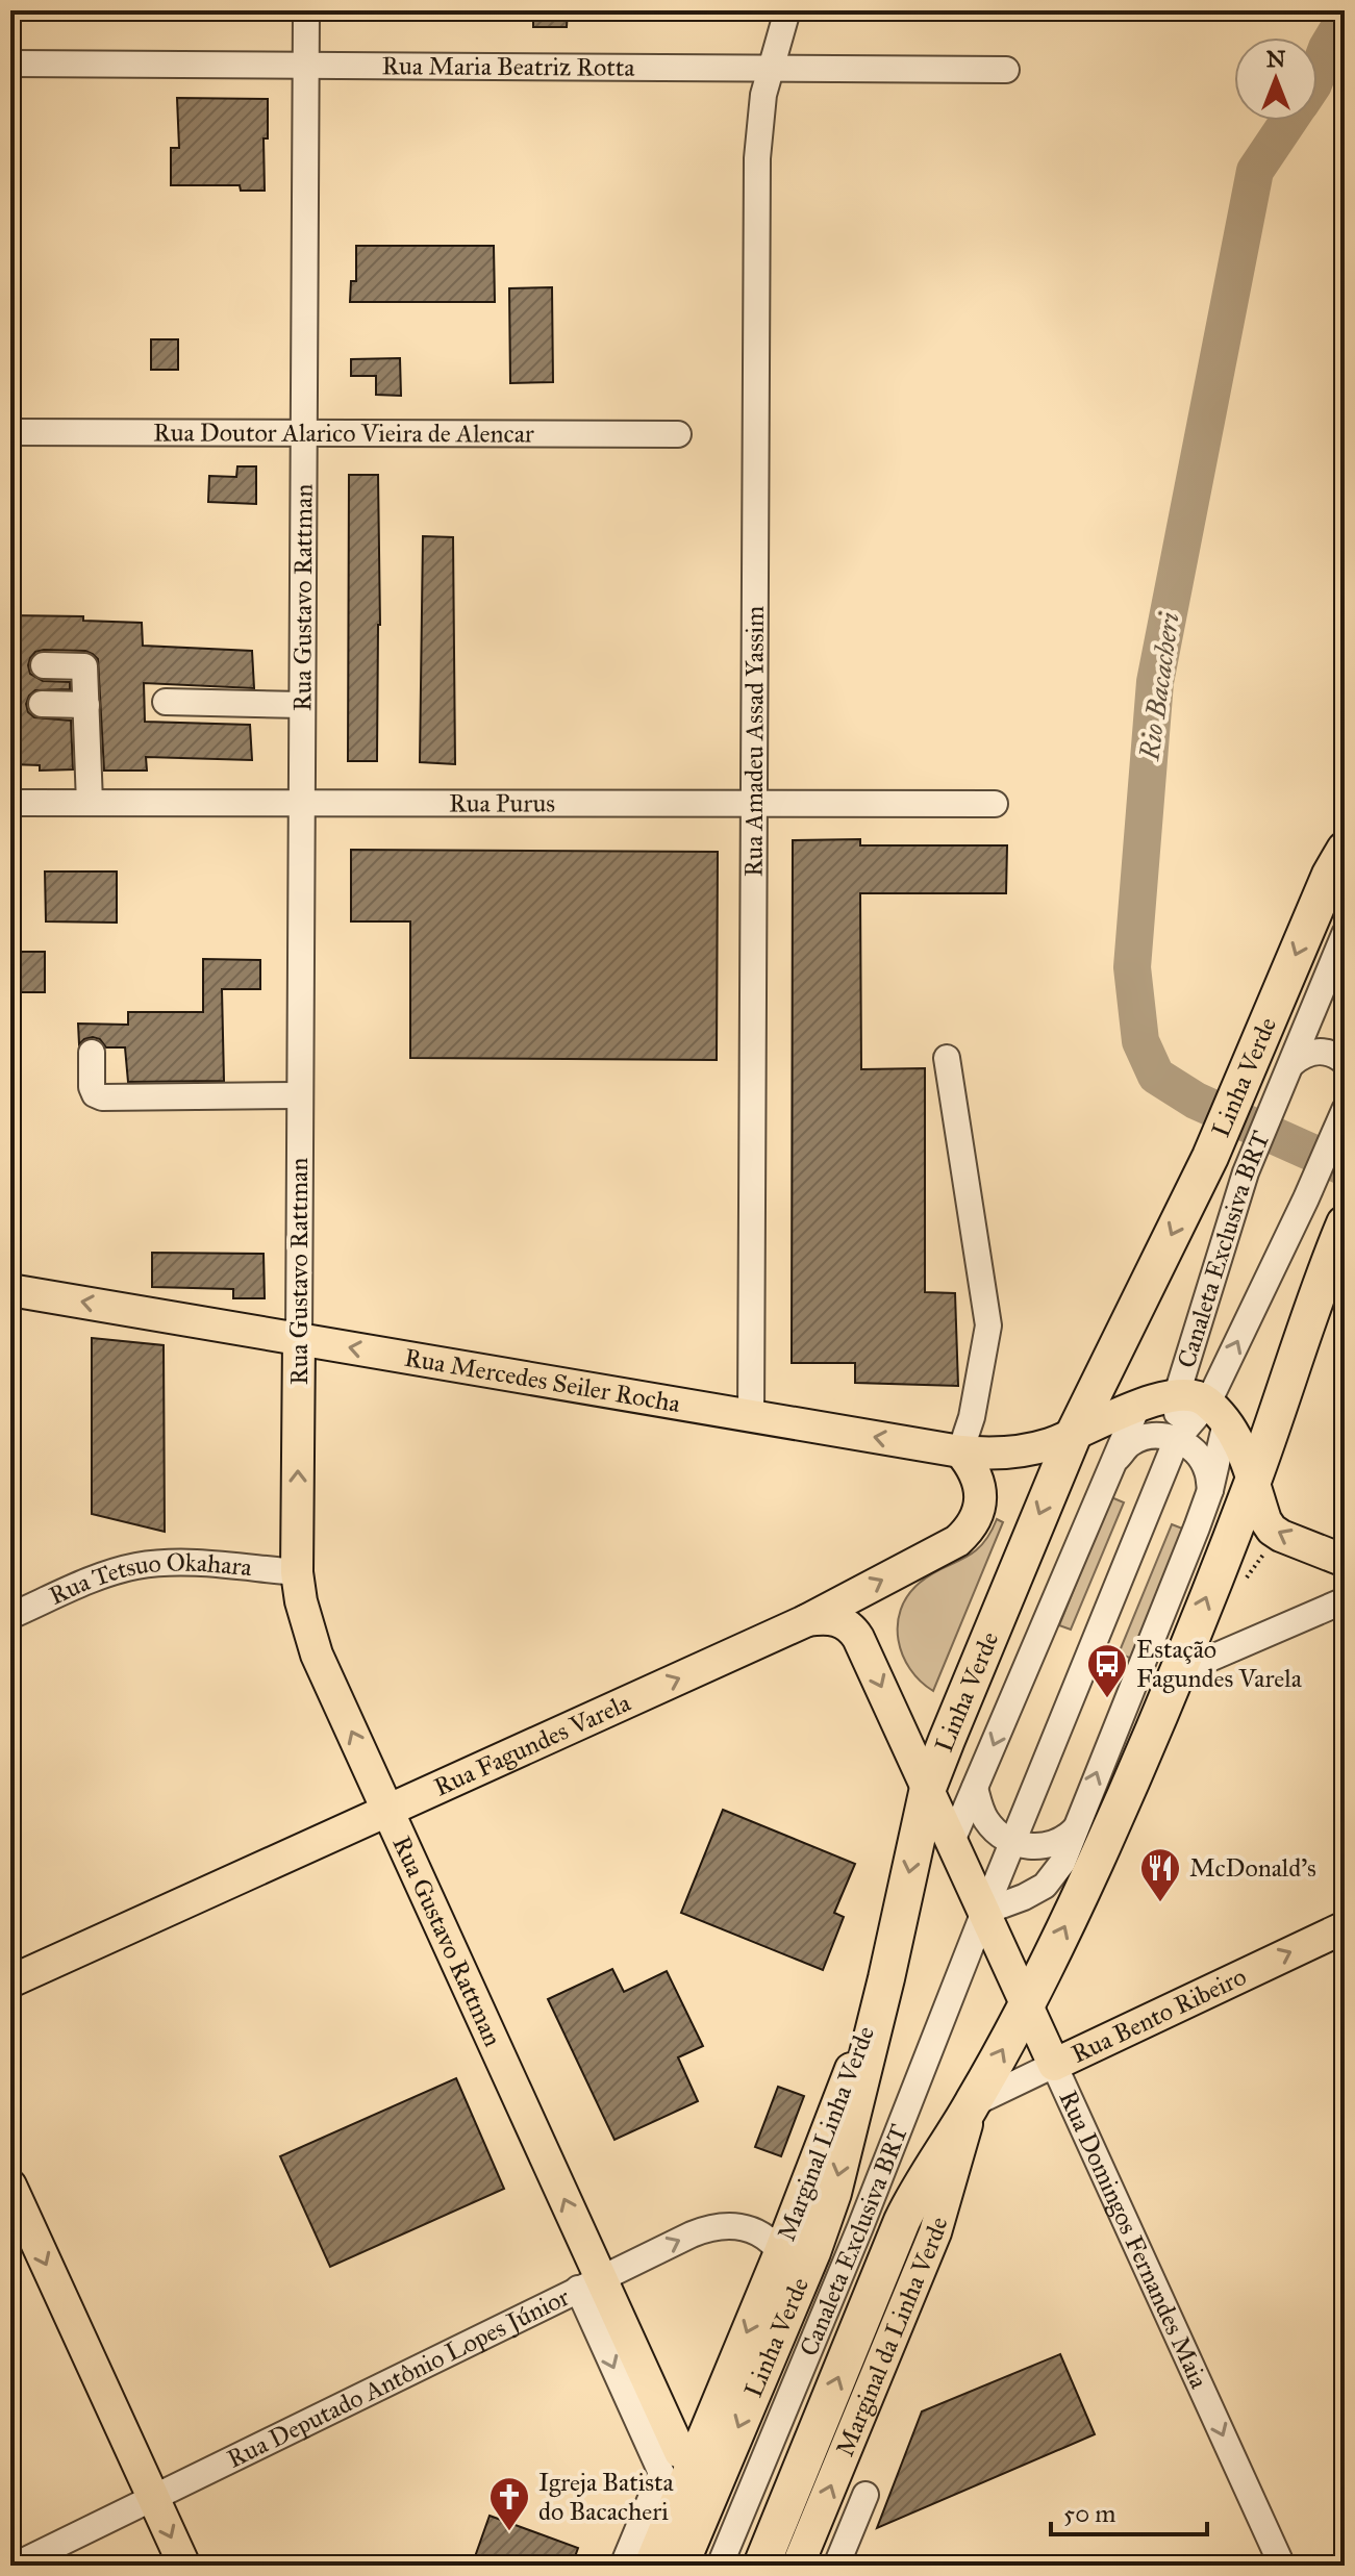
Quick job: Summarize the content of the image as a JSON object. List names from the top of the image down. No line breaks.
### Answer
{"streets":{"highway":["Linha Verde"],"main road":["Rua Gustavo Rattman","Rua Mercedes Seiler Rocha","Rua Fagundes Varela","Rua Bento Ribeiro","Marginal Linha Verde","Rua Domingos Fernandes Maia","Marginal da Linha Verde"],"street":["Rua Maria Beatriz Rotta","Rua Doutor Alarico Vieira de Alencar","Rua Amadeu Assad Yassim","Rua Purus","Canaleta Exclusiva BRT","Rua Tetsuo Okahara","Rua Deputado Antônio Lopes Júnior"]},"crossings":[["Rua Maria Beatriz Rotta","Rua Gustavo Rattman"],["Rua Maria Beatriz Rotta","Rua Amadeu Assad Yassim"],["Rua Doutor Alarico Vieira de Alencar","Rua Gustavo Rattman"],["Rua Gustavo Rattman","Rua Purus"],["Rua Gustavo Rattman","Rua Mercedes Seiler Rocha"],["Rua Gustavo Rattman","Rua Tetsuo Okahara"],["Rua Gustavo Rattman","Rua Fagundes Varela"],["Rua Gustavo Rattman","Rua Deputado Antônio Lopes Júnior"],["Rua Amadeu Assad Yassim","Rua Purus"],["Rua Amadeu Assad Yassim","Rua Mercedes Seiler Rocha"],["Linha Verde","Rua Mercedes Seiler Rocha"],["Linha Verde","Marginal Linha Verde"],["Linha Verde","Rua Domingos Fernandes Maia"],["Canaleta Exclusiva BRT","Rua Mercedes Seiler Rocha"],["Canaleta Exclusiva BRT","Rua Domingos Fernandes Maia"],["Rua Mercedes Seiler Rocha","Rua Fagundes Varela"],["Rua Fagundes Varela","Rua Domingos Fernandes Maia"],["Rua Bento Ribeiro","Rua Domingos Fernandes Maia"],["Rua Bento Ribeiro","Marginal da Linha Verde"],["Marginal Linha Verde","Rua Deputado Antônio Lopes Júnior"]],"one_way":["Rua Gustavo Rattman","Rua Mercedes Seiler Rocha","Rua Fagundes Varela","Rua Bento Ribeiro","Marginal Linha Verde","Rua Domingos Fernandes Maia","Marginal da Linha Verde"],"water":["Rio Bacacheri"],"places":{"bus stop":["Estação Fagundes Varela"],"restaurant":["McDonald's"],"church":["Igreja Batista do Bacacheri"]},"scale_bar":"50 m","north":"top"}
